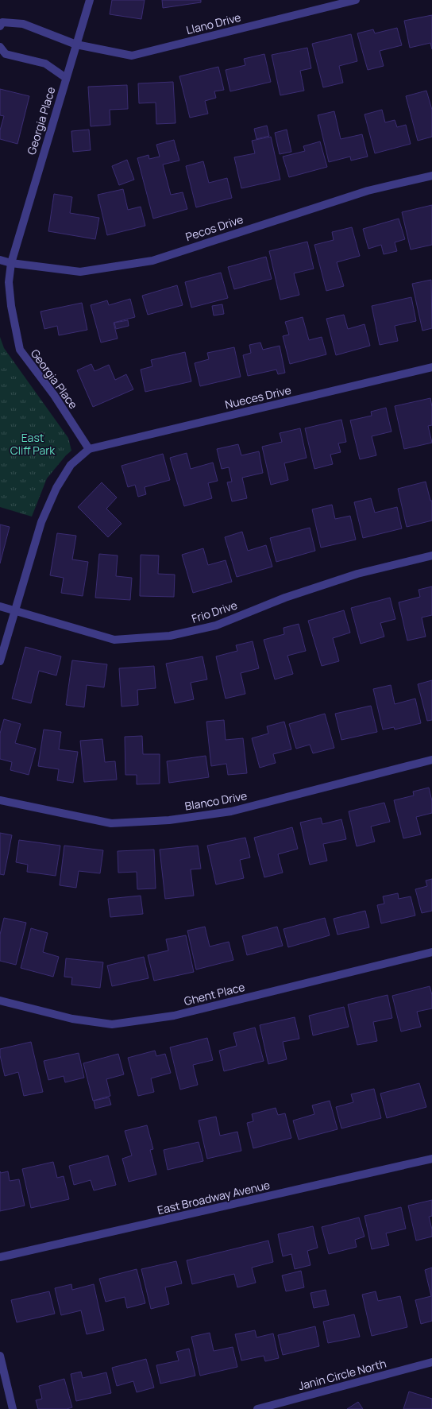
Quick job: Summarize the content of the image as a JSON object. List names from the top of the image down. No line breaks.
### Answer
{"streets":{"street":["Llano Drive","Georgia Place","Pecos Drive","Nueces Drive","Frio Drive","Blanco Drive","Ghent Place","East Broadway Avenue","Janin Circle North"]},"crossings":[["Llano Drive","Georgia Place"],["Georgia Place","Pecos Drive"],["Georgia Place","Nueces Drive"]],"parks":["East Cliff Park"]}
